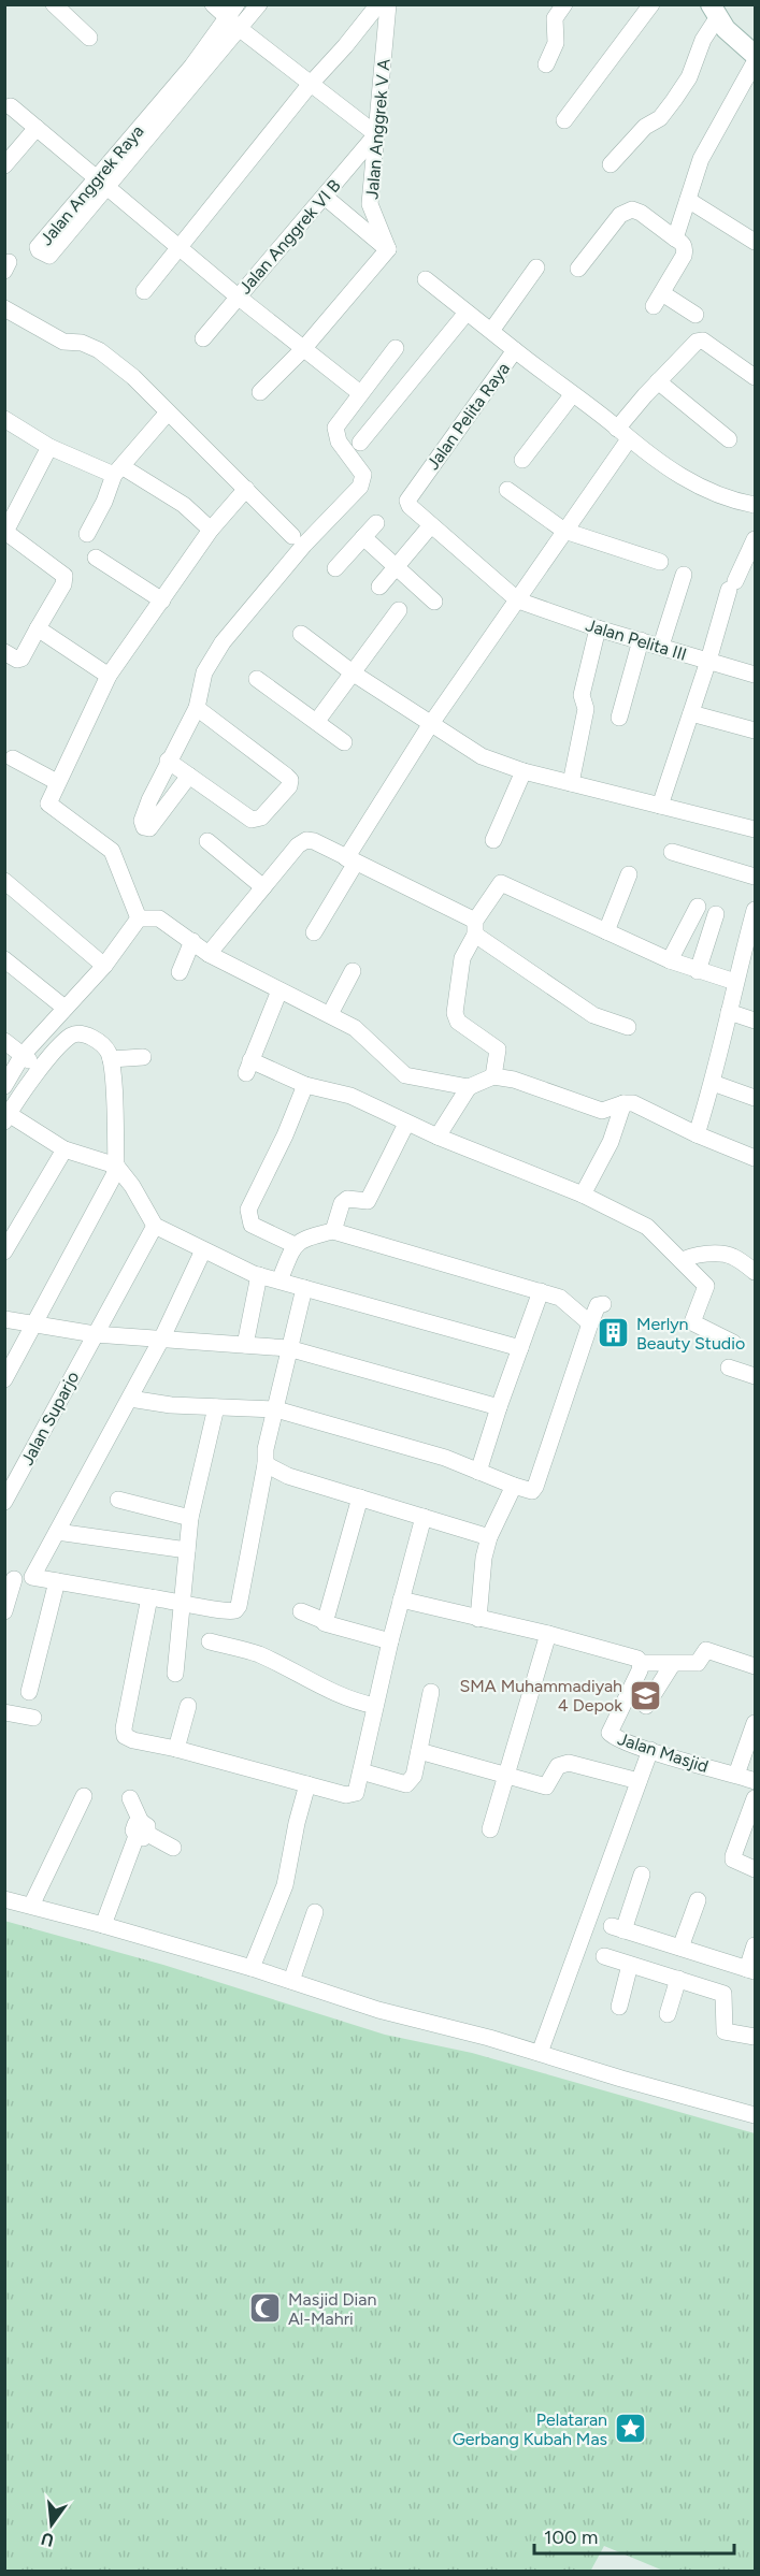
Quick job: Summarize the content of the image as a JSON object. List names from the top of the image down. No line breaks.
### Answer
{"streets":{"street":["Jalan Anggrek V A","Jalan Anggrek Raya","Jalan Anggrek VI B","Jalan Pelita Raya","Jalan Pelita III","Jalan Suparjo","Jalan Masjid"]},"crossings":[["Jalan Anggrek V A","Jalan Anggrek VI B"],["Jalan Pelita Raya","Jalan Pelita III"]],"places":{"building":["Merlyn Beauty Studio"],"school or university":["SMA Muhammadiyah 4 Depok"],"mosque":["Masjid Dian Al-Mahri"],"place":["Pelataran Gerbang Kubah Mas"]},"scale_bar":"100 m","north":"bottom"}
